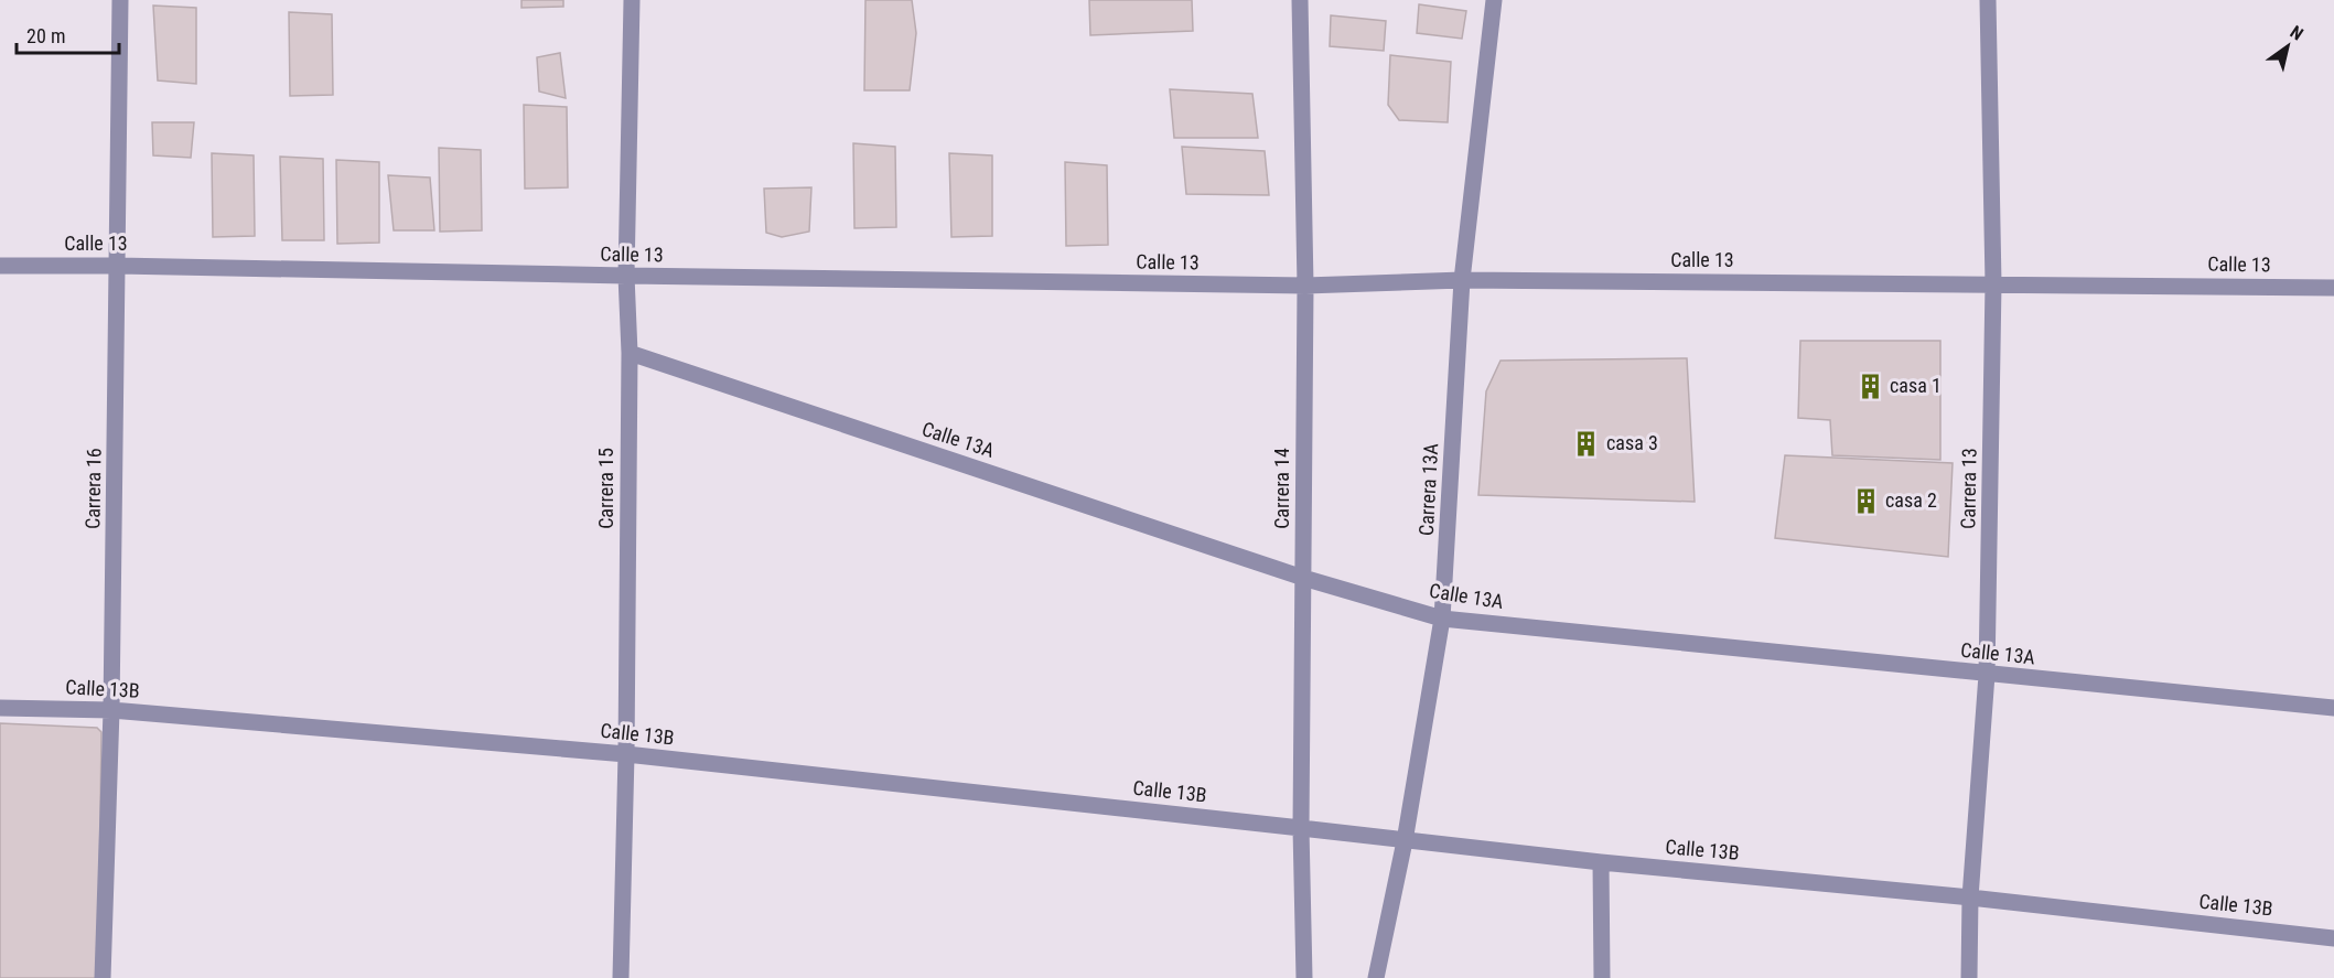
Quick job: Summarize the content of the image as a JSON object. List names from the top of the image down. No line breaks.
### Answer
{"streets":{"street":["Calle 13","Calle 13A","Carrera 16","Carrera 15","Carrera 14","Carrera 13","Carrera 13A","Calle 13B"]},"crossings":[["Calle 13","Carrera 16"],["Calle 13","Carrera 15"],["Calle 13","Carrera 14"],["Calle 13","Carrera 13"],["Calle 13","Carrera 13A"],["Calle 13A","Carrera 15"],["Calle 13A","Carrera 14"],["Calle 13A","Carrera 13"],["Calle 13A","Carrera 13A"],["Carrera 16","Calle 13B"],["Carrera 15","Calle 13B"],["Carrera 14","Calle 13B"],["Carrera 13","Calle 13B"],["Carrera 13A","Calle 13B"]],"places":{"building":["casa 1","casa 3","casa 2"]},"scale_bar":"20 m","north":"top right"}
